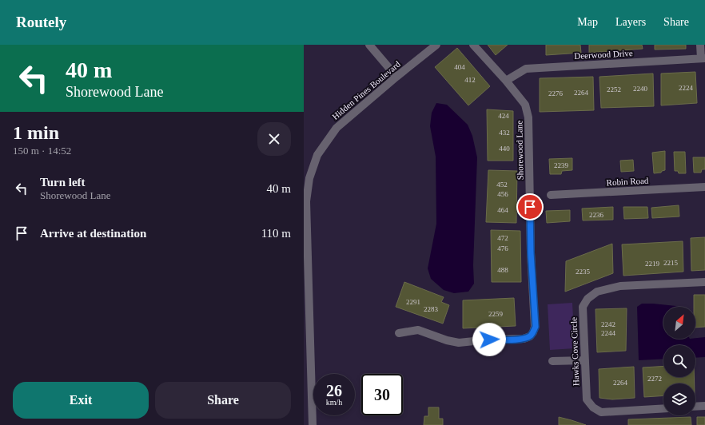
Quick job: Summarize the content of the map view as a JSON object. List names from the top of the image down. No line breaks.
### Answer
{"streets":{"street":["Deerwood Drive","Hidden Pines Boulevard","Shorewood Lane","Robin Road","Hawks Cove Circle"]},"crossings":[["Deerwood Drive","Shorewood Lane"]],"house_numbers":["404","412","2224","2240","2252","2264","2276","424","432","440","2239","452","456","464","2236","472","476","2215","2219","488","2235","2291","2283","2259","2242","2244","2272","2264"],"north":"top right","page":{"header":"Routely","nav":["Map","Layers","Share"],"turn":["40 m","Shorewood Lane"],"heading":["1 min","150 m · 14:52"],"list":[{"name":"Turn left","note":"Shorewood Lane","value":"40 m"},{"name":"Arrive at destination","value":"110 m"}],"speed":"26 km/h","limit":"30","buttons":["Exit","Share"]}}
